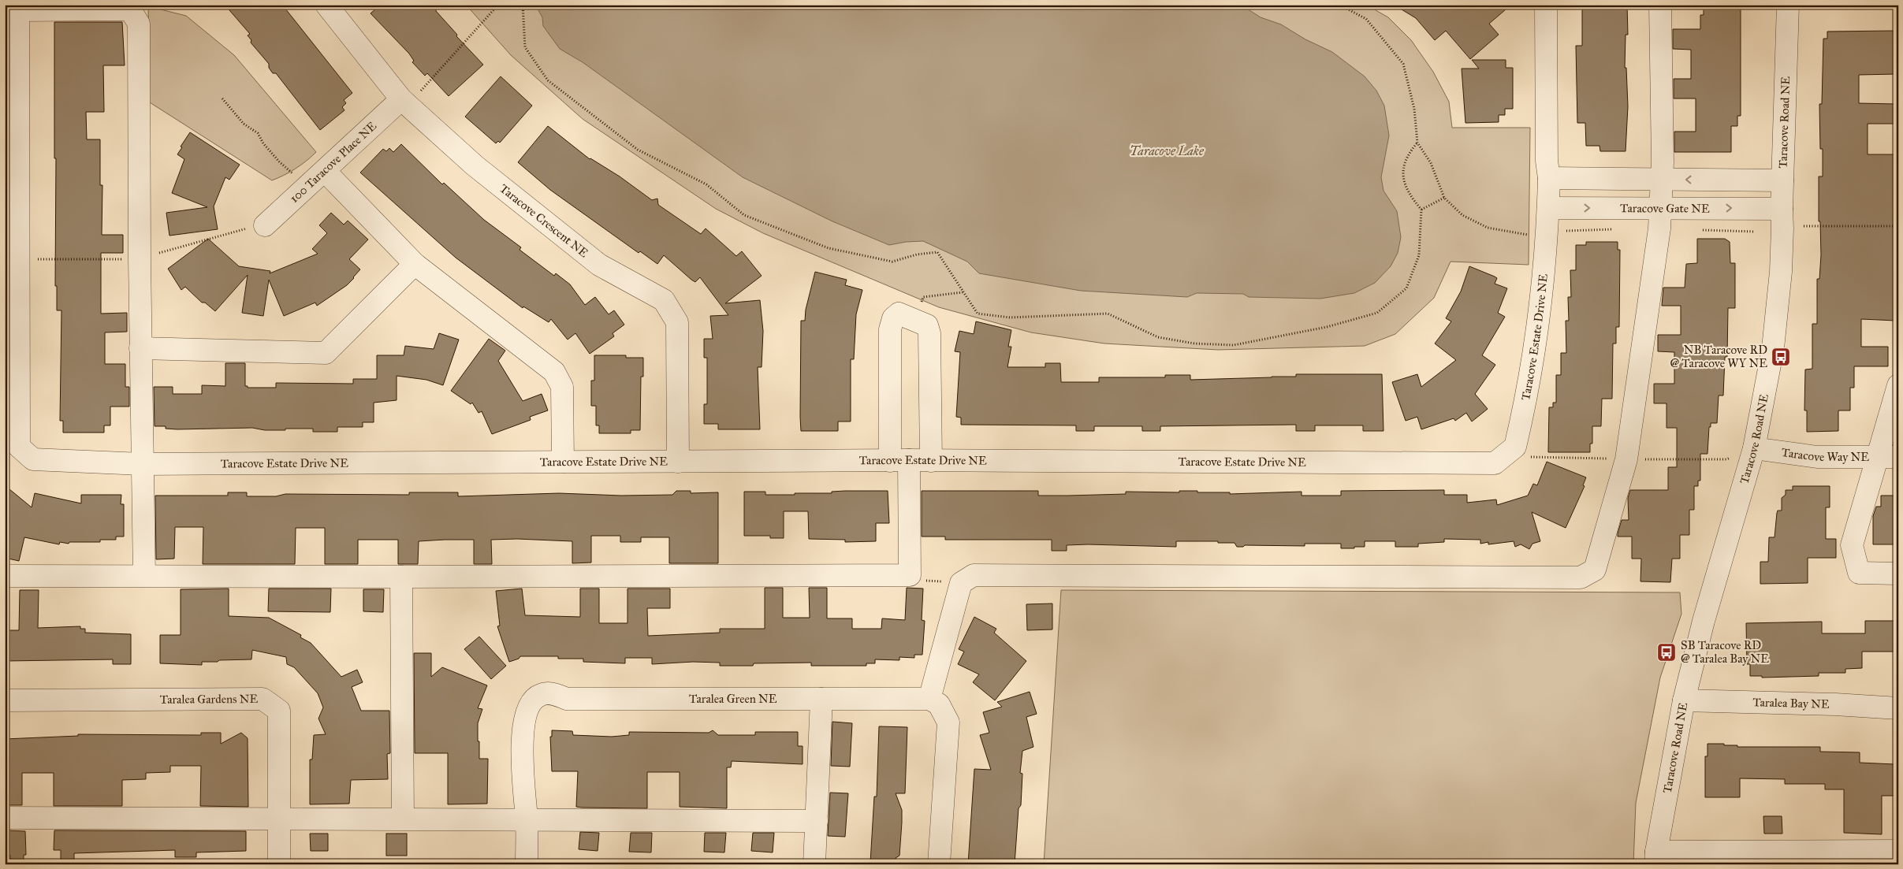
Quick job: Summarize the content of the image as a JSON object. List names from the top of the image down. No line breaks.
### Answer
{"streets":{"street":["Taracove Road NE","100 Taracove Place NE","Taracove Gate NE","Taracove Crescent NE","Taracove Estate Drive NE","Taracove Way NE","Taralea Gardens NE","Taralea Green NE","Taralea Bay NE"]},"crossings":[["Taracove Road NE","Taracove Gate NE"],["Taracove Road NE","Taracove Way NE"],["Taracove Road NE","Taralea Bay NE"],["100 Taracove Place NE","Taracove Crescent NE"],["Taracove Gate NE","Taracove Estate Drive NE"],["Taracove Crescent NE","Taracove Estate Drive NE"]],"water":["Taracove Lake"],"places":{"bus stop":["NB Taracove RD @ Taracove WY NE","SB Taracove RD @ Taralea Bay NE"]}}
